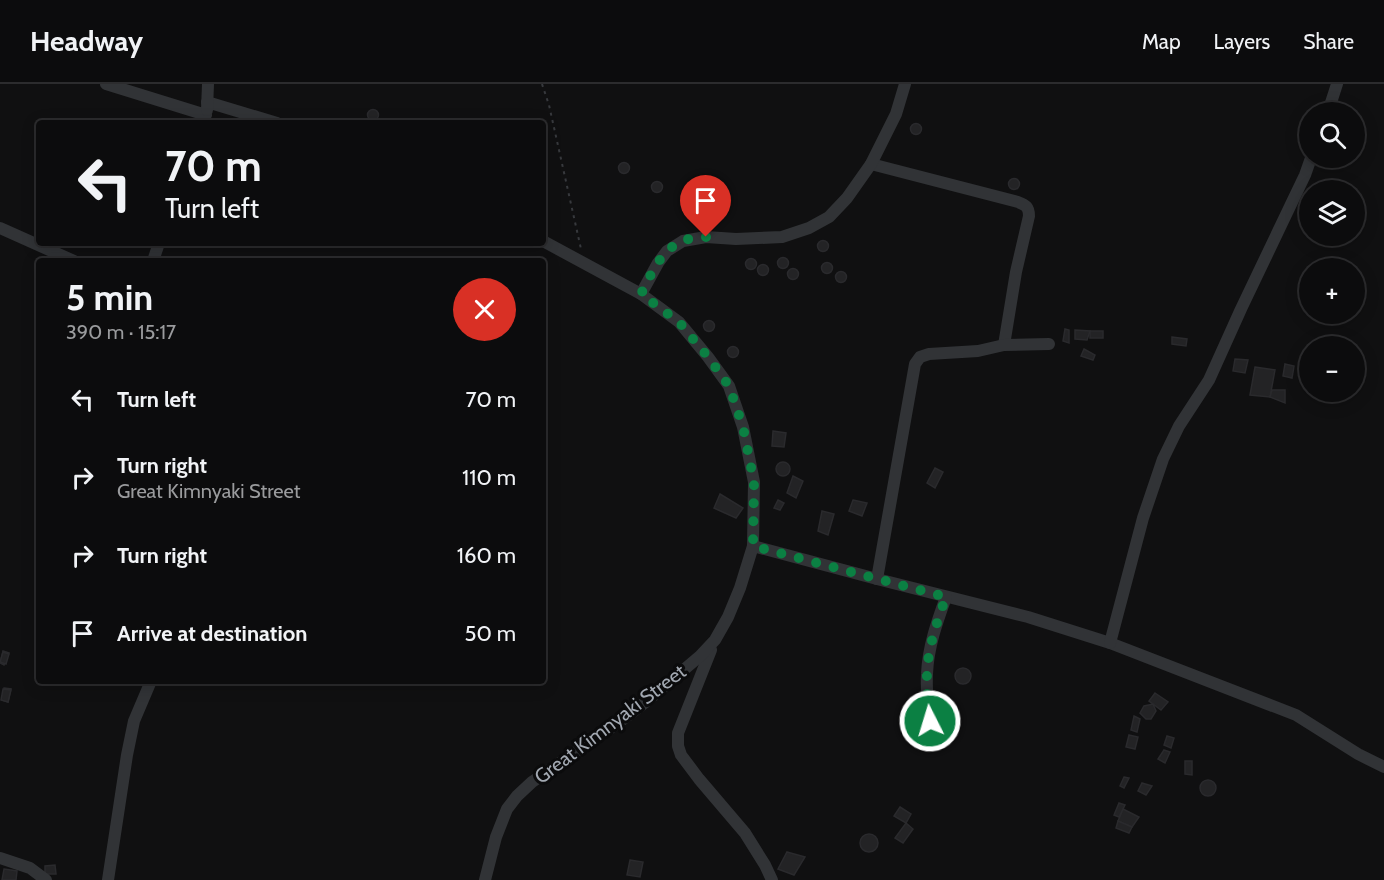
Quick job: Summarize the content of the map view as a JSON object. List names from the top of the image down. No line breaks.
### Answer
{"streets":{"street":["Great Kimnyaki Street"]},"page":{"header":"Headway","nav":["Map","Layers","Share"],"map_buttons":["+","−"],"turn":["70 m","Turn left"],"heading":["5 min","390 m · 15:17"],"list":[{"name":"Turn left","value":"70 m"},{"name":"Turn right","note":"Great Kimnyaki Street","value":"110 m"},{"name":"Turn right","value":"160 m"},{"name":"Arrive at destination","value":"50 m"}]}}
